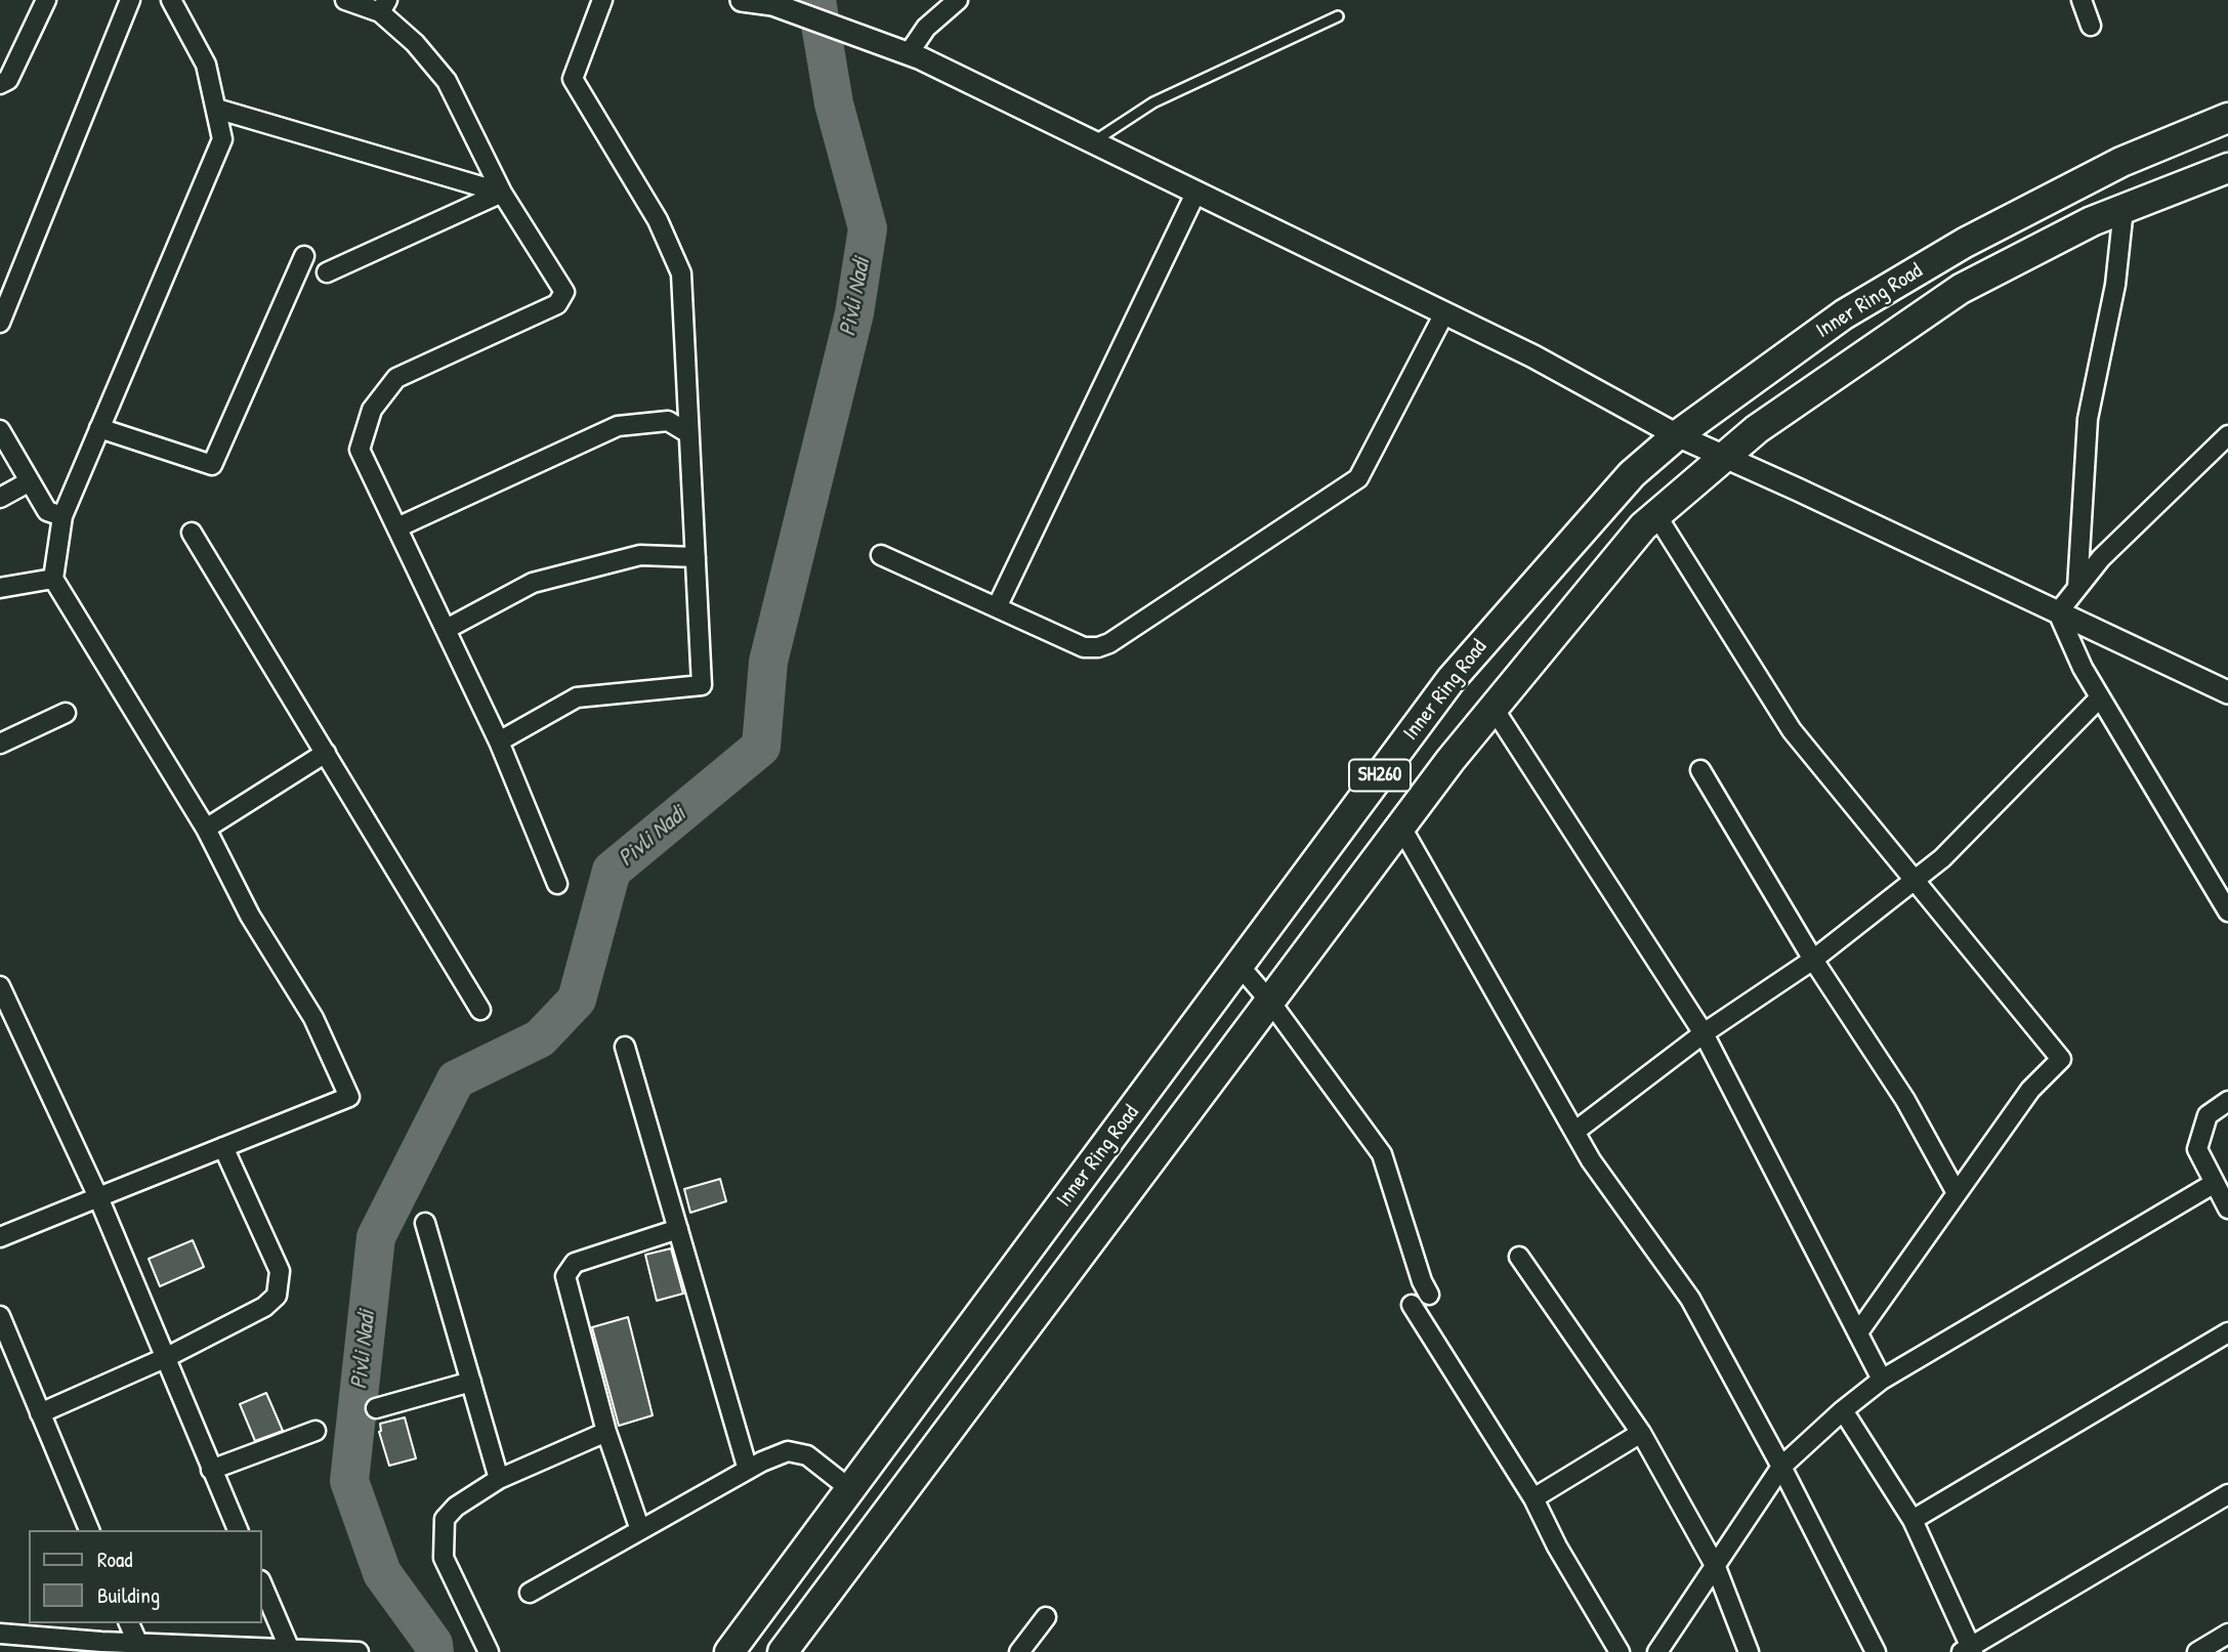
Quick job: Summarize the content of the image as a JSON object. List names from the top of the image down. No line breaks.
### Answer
{"streets":{"highway":["Inner Ring Road","SH260"]},"water":["Pivli Nadi"],"legend":["Road","Building"]}
